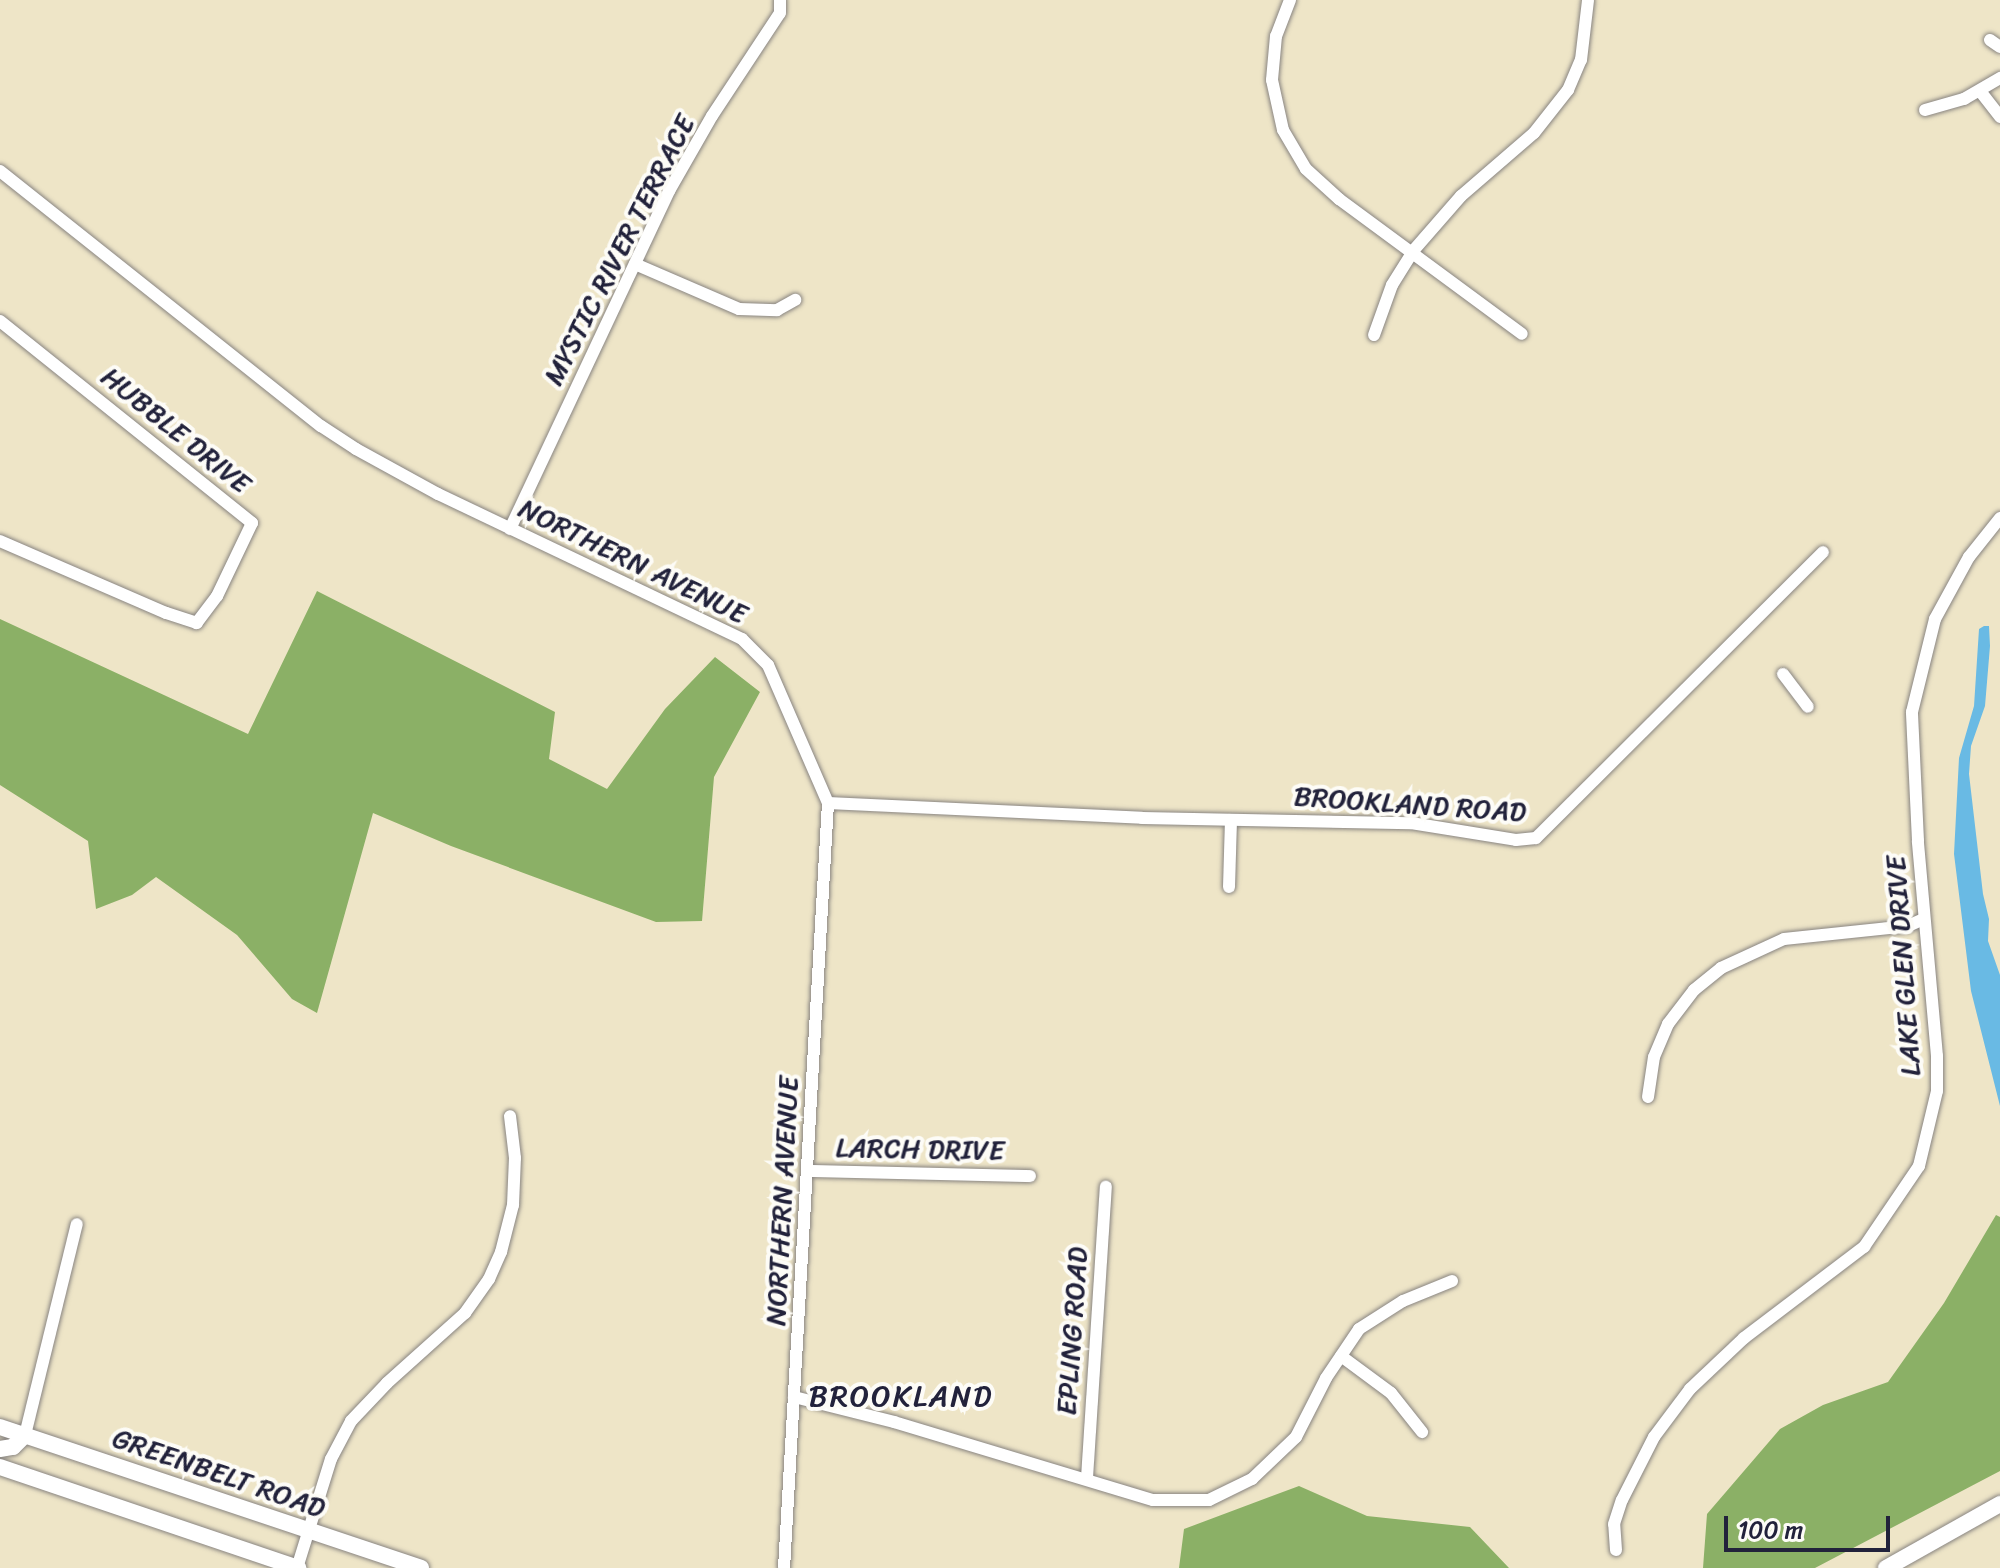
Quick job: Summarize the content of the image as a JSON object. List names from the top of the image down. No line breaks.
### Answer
{"streets":{"main road":["GREENBELT ROAD"],"street":["MYSTIC RIVER TERRACE","HUBBLE DRIVE","NORTHERN AVENUE","BROOKLAND ROAD","LAKE GLEN DRIVE","LARCH DRIVE","EPLING ROAD"]},"crossings":[["MYSTIC RIVER TERRACE","NORTHERN AVENUE"],["NORTHERN AVENUE","BROOKLAND ROAD"],["NORTHERN AVENUE","LARCH DRIVE"]],"districts":["BROOKLAND"],"scale_bar":"100 m"}
